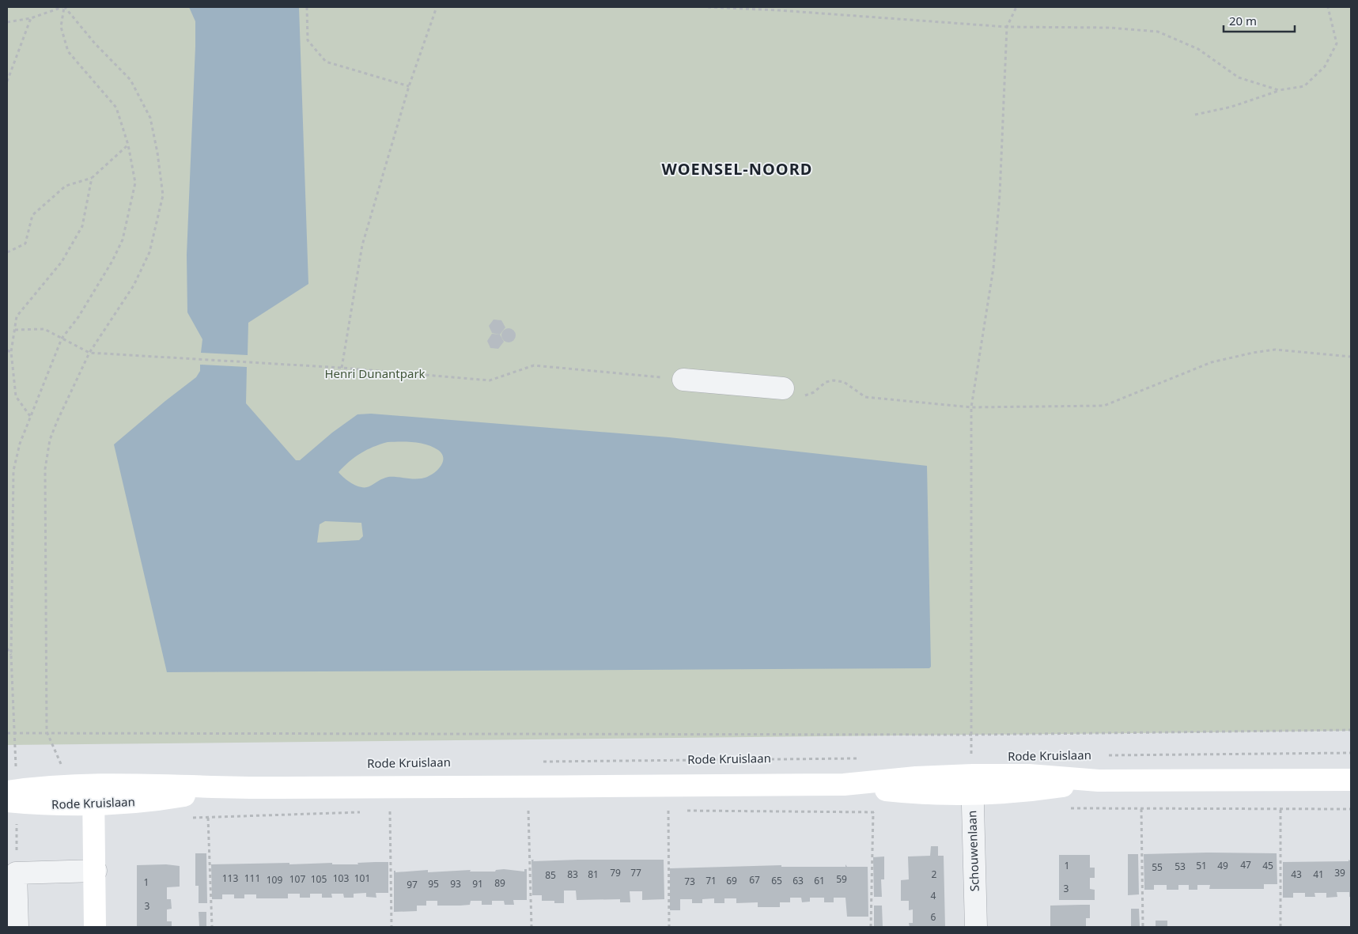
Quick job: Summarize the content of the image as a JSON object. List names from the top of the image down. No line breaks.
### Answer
{"streets":{"main road":["Rode Kruislaan"],"street":["Schouwenlaan"]},"crossings":[["Rode Kruislaan","Schouwenlaan"]],"districts":["WOENSEL-NOORD"],"parks":["Henri Dunantpark"],"house_numbers":["47","1","51","49","45","53","55","79","77","39","83","81","2","43","41","85","113","111","103","101","107","105","59","109","67","71","69","65","63","61","73","1","89","95","93","91","97","3","4","3","6"],"scale_bar":"20 m"}
